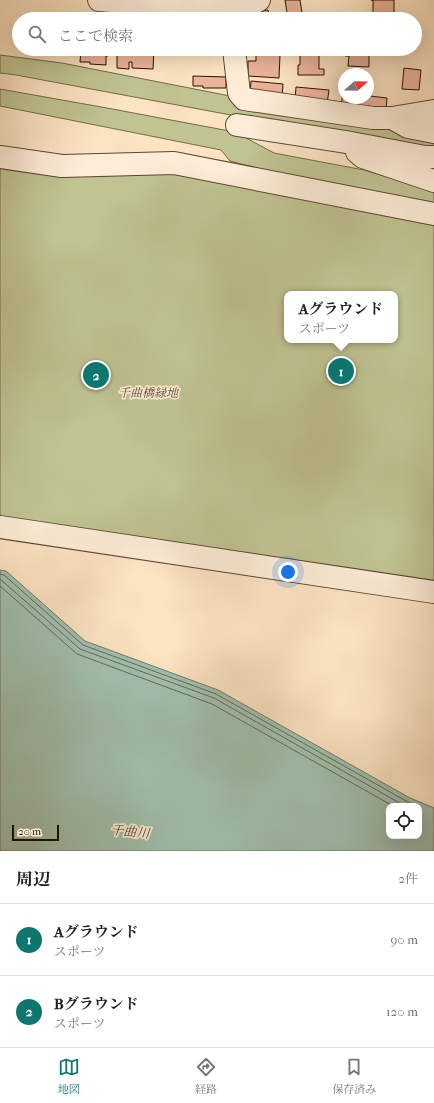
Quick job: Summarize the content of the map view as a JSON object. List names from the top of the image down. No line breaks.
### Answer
{"water":["千曲川"],"parks":["千曲橋緑地"],"scale_bar":"20 m","north":"right","page":{"search":"ここで検索","popup":["Aグラウンド","スポーツ"],"pins":["1","2"],"scale":"20 m","heading":["周辺","2件"],"list":[{"mark":"1","name":"Aグラウンド","note":"スポーツ","value":"90 m"},{"mark":"2","name":"Bグラウンド","note":"スポーツ","value":"120 m"}],"nav":["地図","経路","保存済み"]}}
